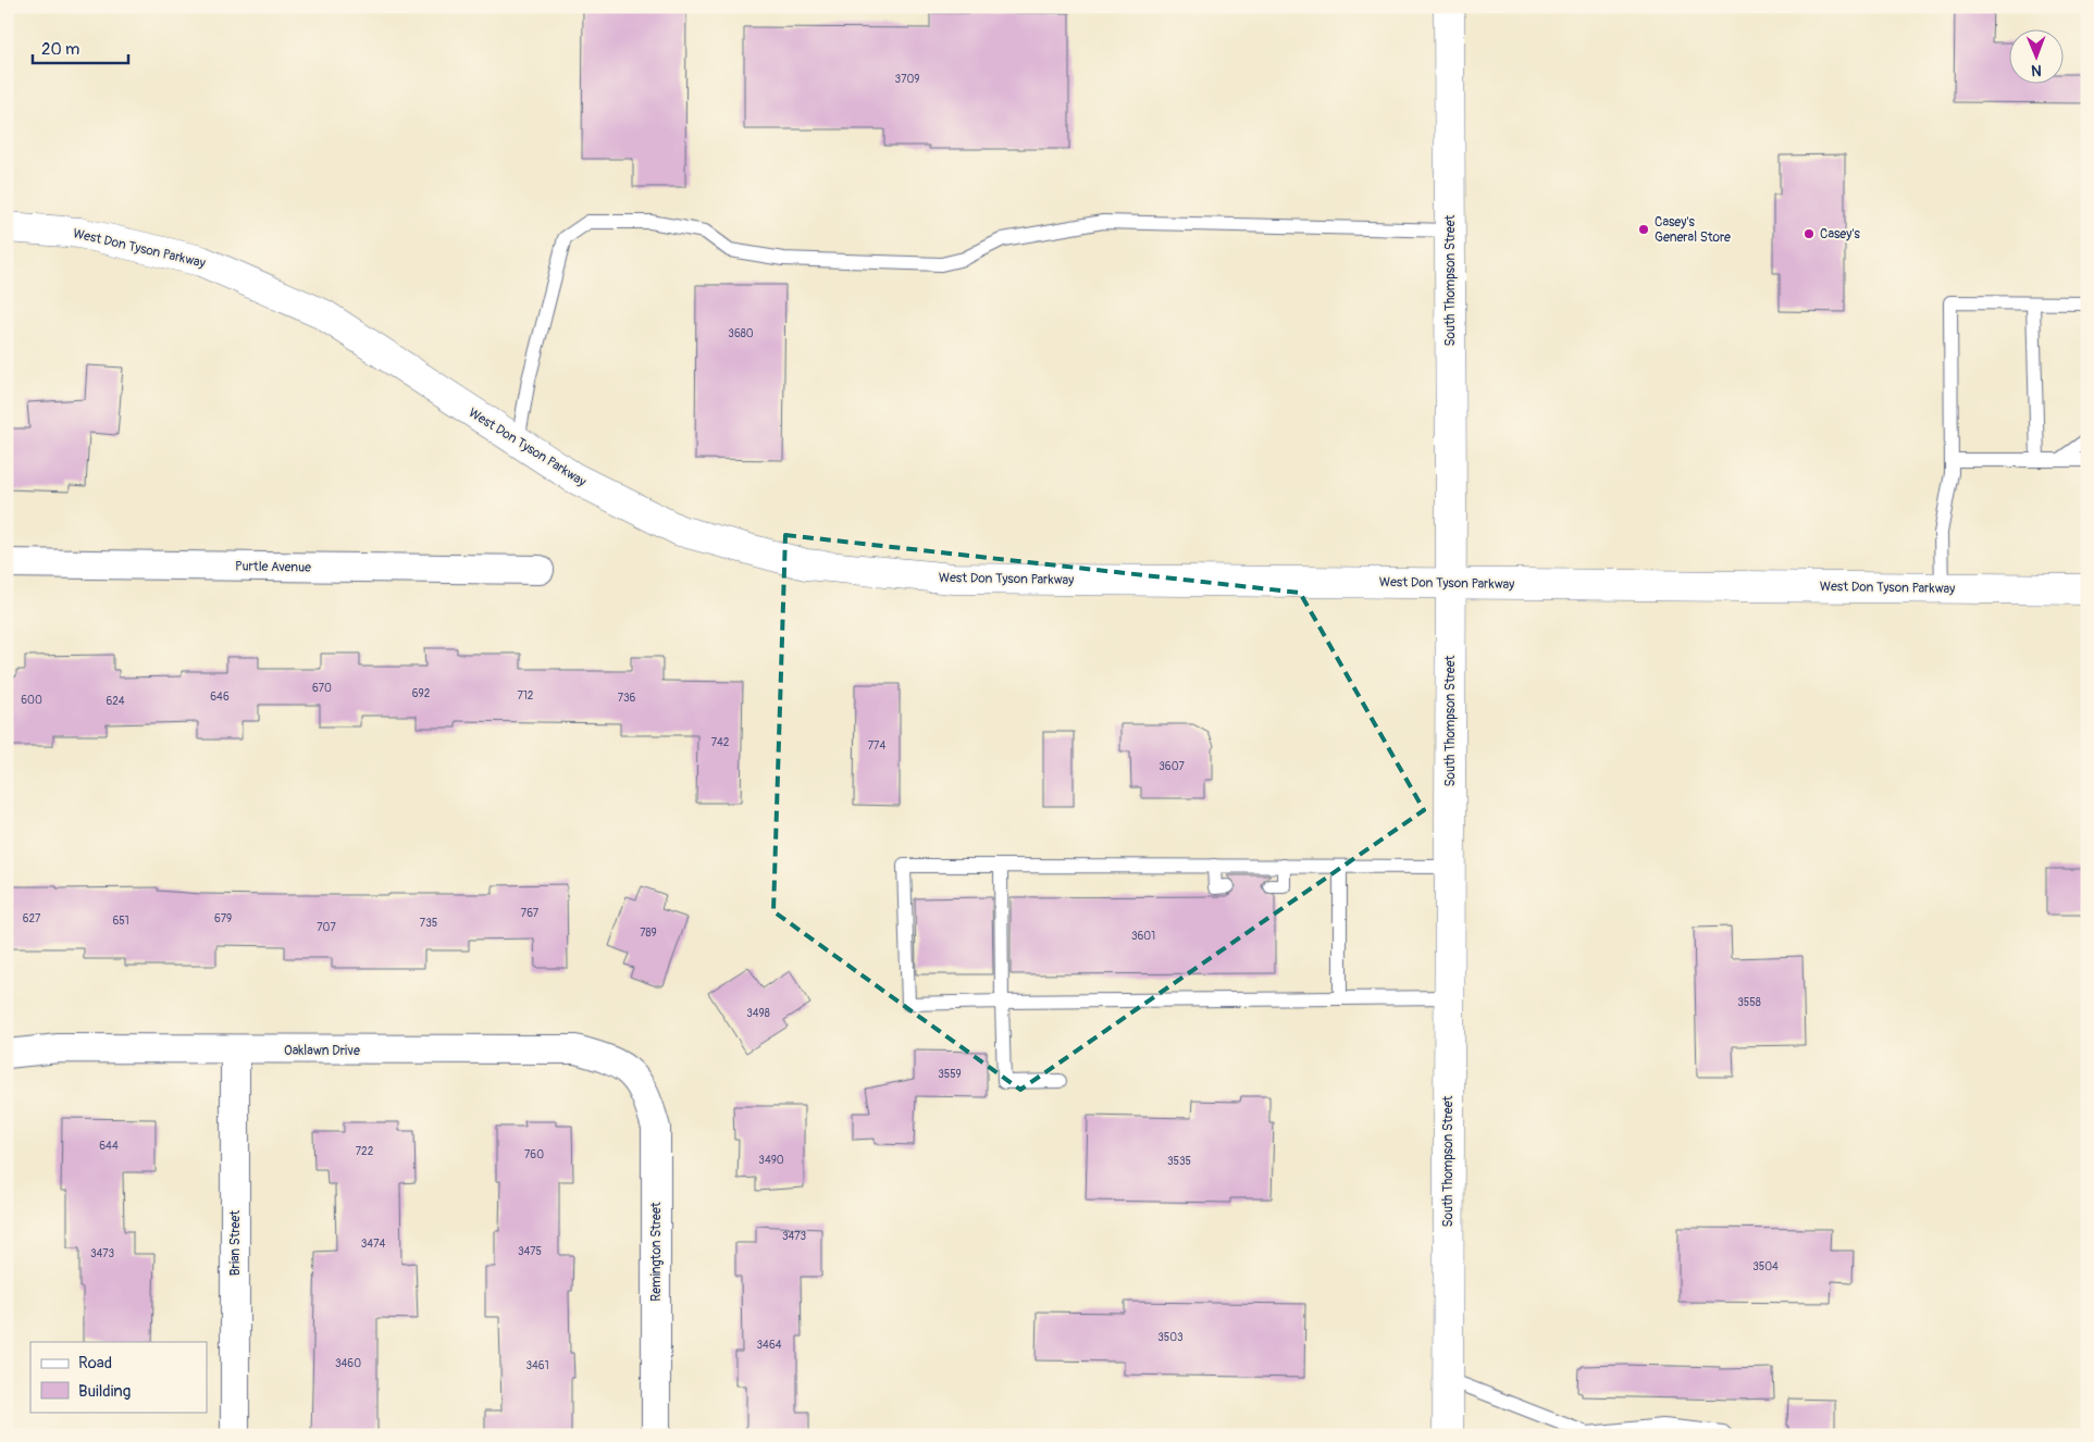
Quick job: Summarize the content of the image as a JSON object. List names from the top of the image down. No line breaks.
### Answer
{"streets":{"main road":["West Don Tyson Parkway","South Thompson Street"],"street":["Purtle Avenue","Oaklawn Drive","Brian Street","Remington Street"]},"crossings":[["West Don Tyson Parkway","South Thompson Street"],["Oaklawn Drive","Brian Street"],["Oaklawn Drive","Remington Street"]],"places":["Casey's General Store","Casey's"],"house_numbers":["3709","3680","670","692","712","646","736","600","624","742","774","3607","767","627","679","651","735","707","789","3601","3558","3498","3559","644","722","760","3490","3535","3473","3474","3475","3473","3504","3503","3464","3460","3461"],"legend":["Road","Building"],"scale_bar":"20 m","north":"bottom"}
